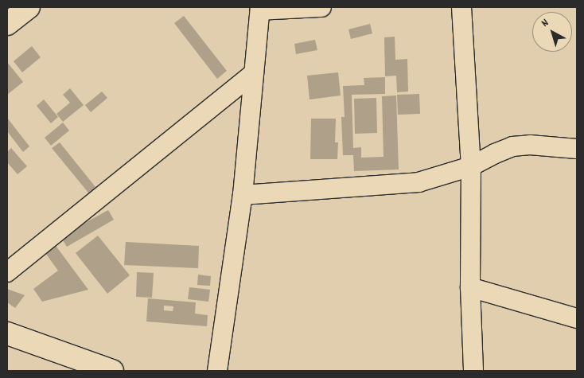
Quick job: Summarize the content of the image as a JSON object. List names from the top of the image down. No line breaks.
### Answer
{"north":"top left"}
